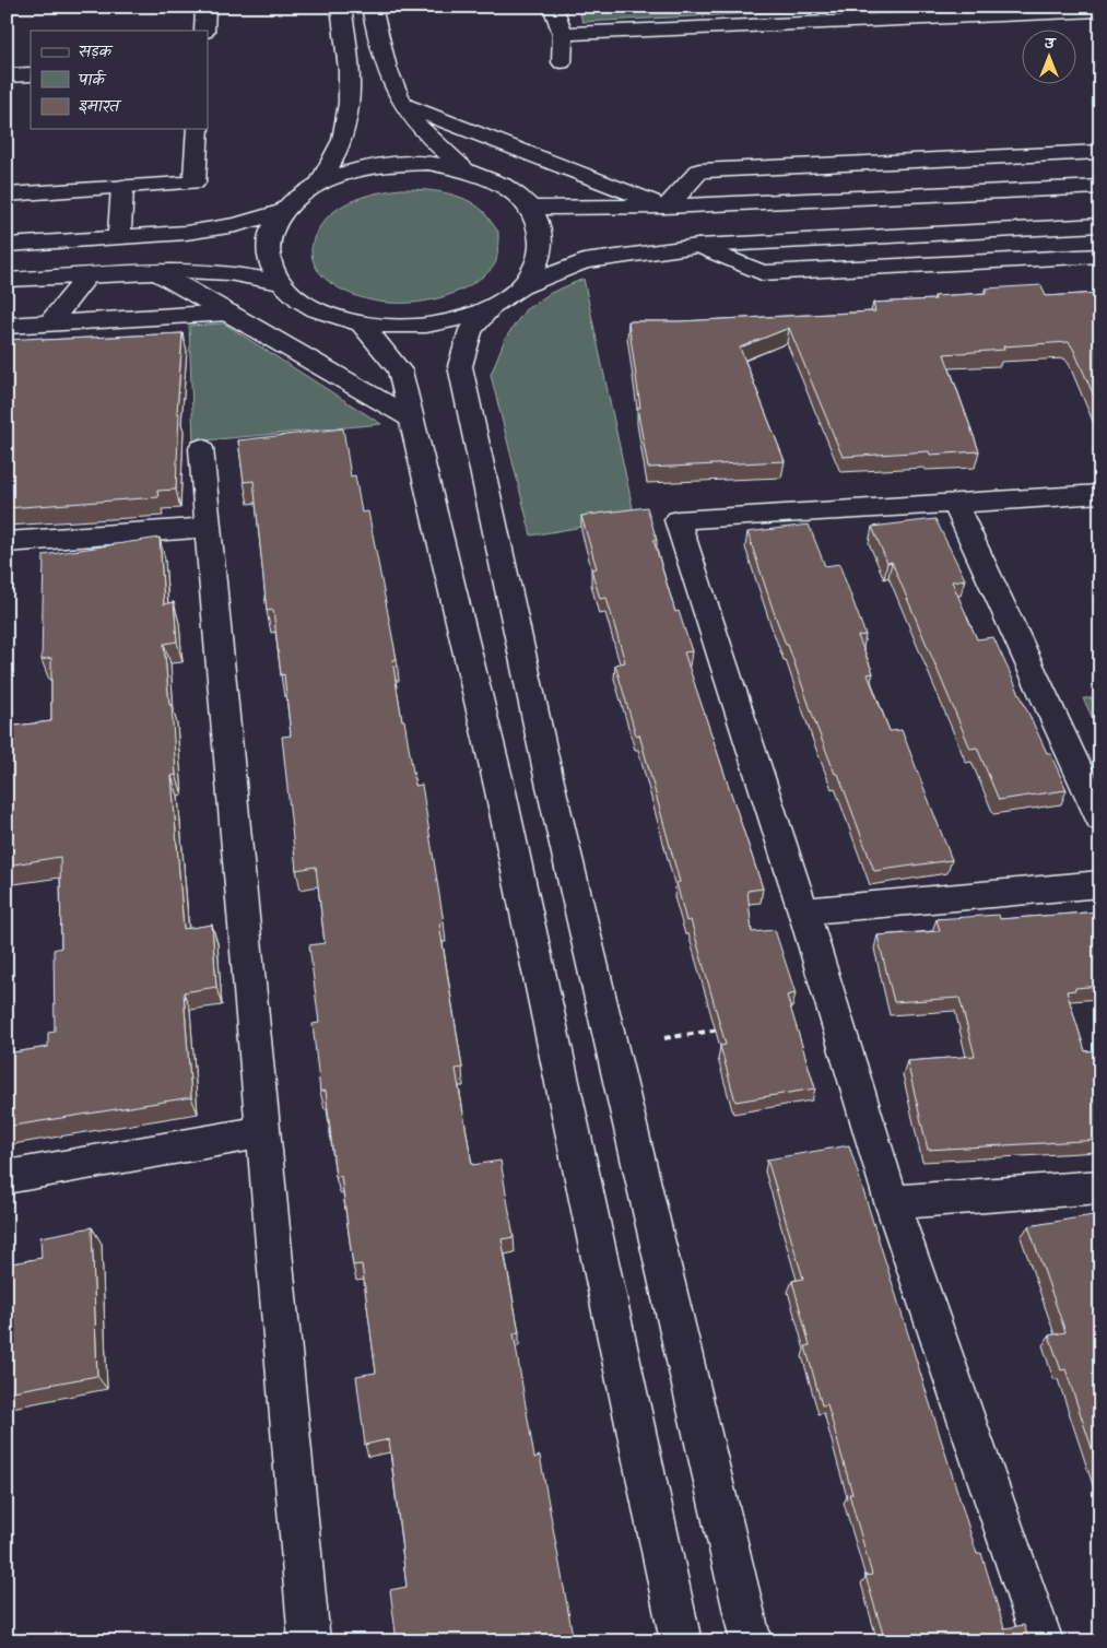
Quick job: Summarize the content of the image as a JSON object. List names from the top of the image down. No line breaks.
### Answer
{"legend":["सड़क","पार्क","इमारत"],"north":"top"}
